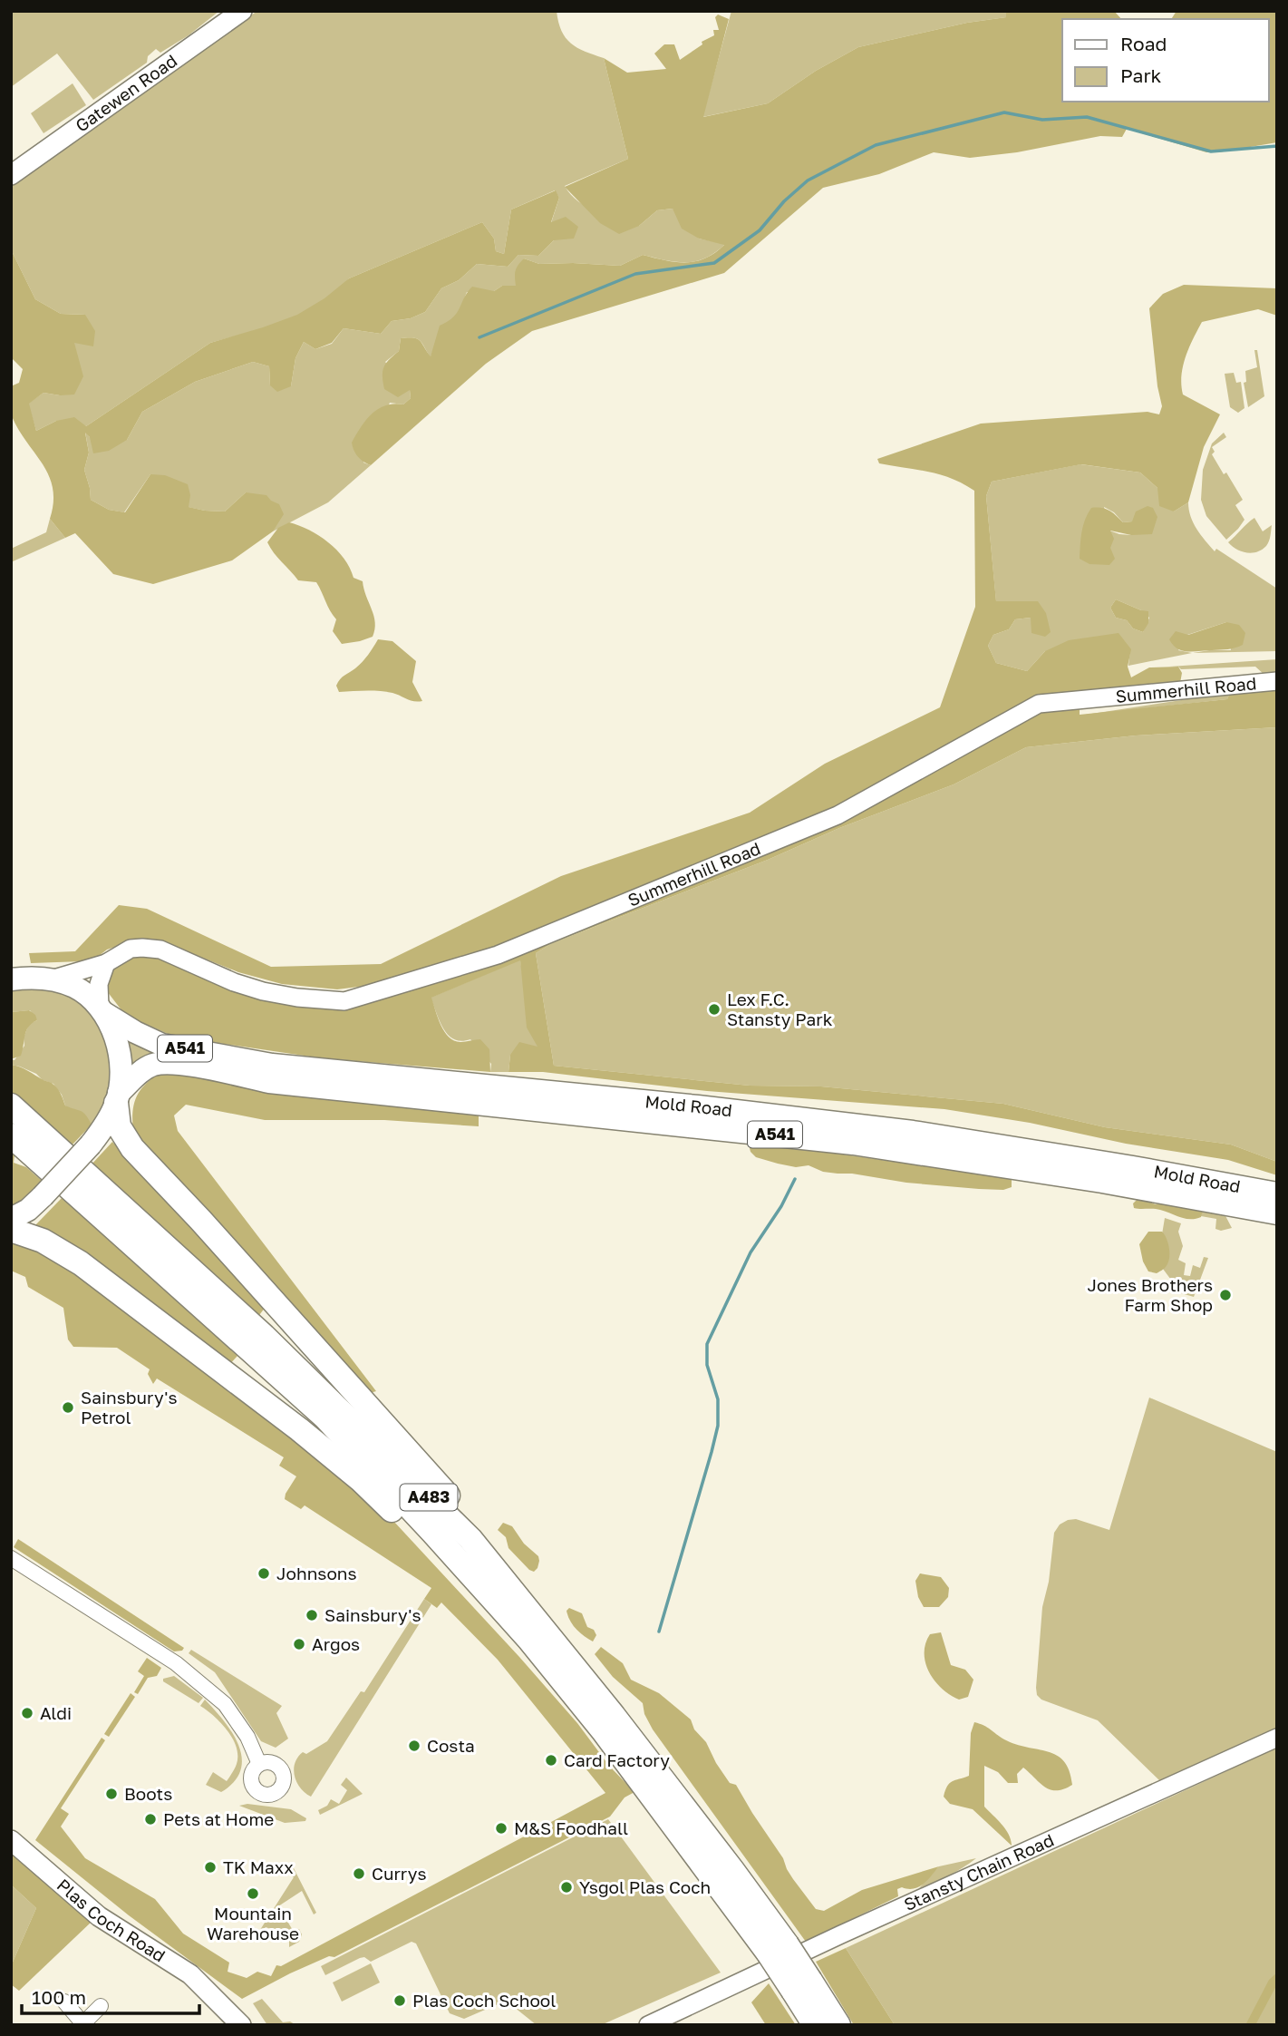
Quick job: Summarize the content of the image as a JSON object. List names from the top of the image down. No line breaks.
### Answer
{"streets":{"highway":["A483"],"main road":["Gatewen Road","A541","Mold Road","Plas Coch Road"],"street":["Summerhill Road","Stansty Chain Road"]},"crossings":[["Summerhill Road","Mold Road"],["Mold Road","A483"]],"places":["Lex F.C. Stansty Park","Jones Brothers Farm Shop","Sainsbury's Petrol","Johnsons","Sainsbury's","Argos","Aldi","Costa","Card Factory","Boots","Pets at Home","M&S Foodhall","TK Maxx","Currys","Ysgol Plas Coch","Mountain Warehouse","Plas Coch School"],"legend":["Road","Park"],"scale_bar":"100 m"}
